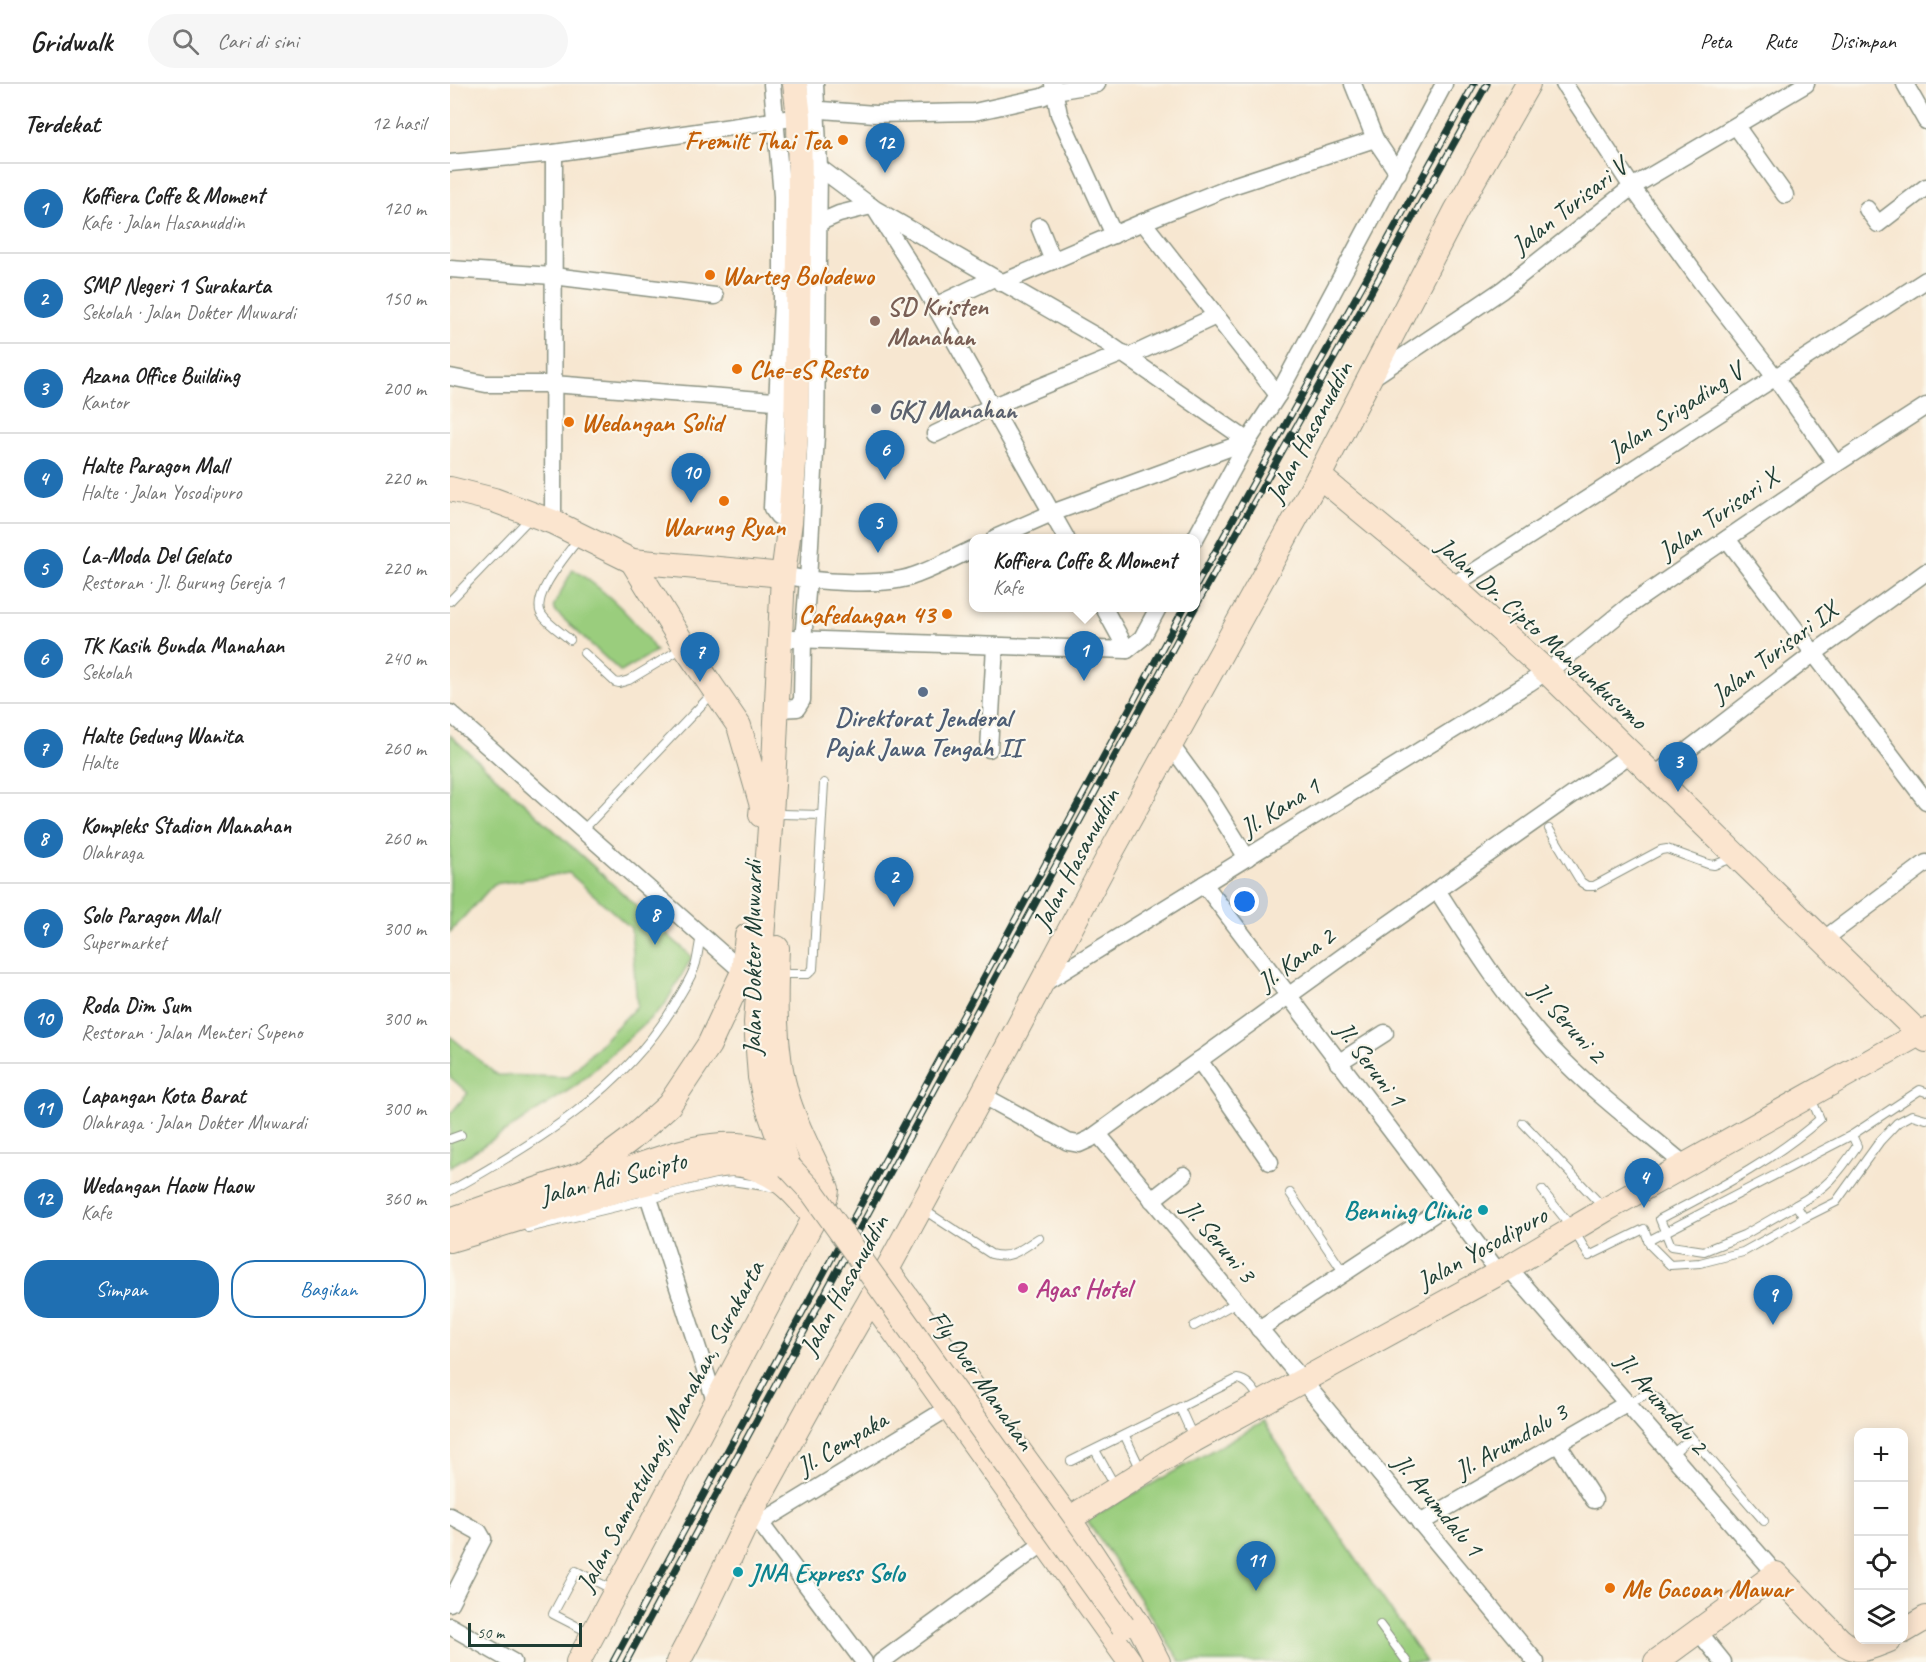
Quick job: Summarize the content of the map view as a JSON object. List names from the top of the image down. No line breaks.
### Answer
{"streets":{"main road":["Jalan Hasanuddin","Jalan Dr. Cipto Mangunkusumo","Jalan Dokter Muwardi","Jalan Adi Sucipto","Jalan Yosodipuro","Fly Over Manahan","Jalan Samratulangi, Manahan, Surakarta"],"street":["Jalan Turisari V","Jalan Srigading V","Jalan Turisari X","Jalan Turisari IX","Jl. Kana 1","Jl. Kana 2","Jl. Seruni 2","Jl. Seruni 1","Jl. Seruni 3","Jl. Arumdalu 2","Jl. Arumdalu 3","Jl. Cempaka","Jl. Arumdalu 1"]},"crossings":[["Jalan Turisari V","Jalan Hasanuddin"],["Jalan Srigading V","Jalan Dr. Cipto Mangunkusumo"],["Jalan Hasanuddin","Jalan Dr. Cipto Mangunkusumo"],["Jalan Hasanuddin","Jl. Kana 1"],["Jalan Hasanuddin","Jl. Kana 2"],["Jalan Hasanuddin","Jl. Cempaka"],["Jalan Turisari X","Jalan Dr. Cipto Mangunkusumo"],["Jalan Turisari X","Jl. Kana 1"],["Jalan Dr. Cipto Mangunkusumo","Jalan Turisari IX"],["Jalan Dr. Cipto Mangunkusumo","Jl. Kana 1"],["Jalan Dr. Cipto Mangunkusumo","Jl. Kana 2"],["Jalan Dr. Cipto Mangunkusumo","Jalan Yosodipuro"],["Jl. Kana 1","Jl. Seruni 1"],["Jalan Dokter Muwardi","Fly Over Manahan"],["Jalan Dokter Muwardi","Jalan Samratulangi, Manahan, Surakarta"],["Jl. Kana 2","Jl. Seruni 2"],["Jl. Kana 2","Jl. Seruni 1"],["Jl. Kana 2","Jl. Seruni 3"],["Jl. Seruni 2","Jalan Yosodipuro"],["Jl. Seruni 1","Jalan Yosodipuro"],["Jl. Seruni 1","Jl. Arumdalu 2"],["Jalan Adi Sucipto","Fly Over Manahan"],["Jl. Seruni 3","Jalan Yosodipuro"],["Jl. Seruni 3","Jl. Arumdalu 1"],["Jalan Yosodipuro","Jl. Arumdalu 2"],["Jalan Yosodipuro","Jl. Arumdalu 1"],["Jl. Arumdalu 2","Jl. Arumdalu 3"],["Jl. Arumdalu 3","Jl. Arumdalu 1"]],"places":["Fremilt Thai Tea","Warteg Bolodewo","SD Kristen Manahan","Che-eS Resto","GKJ Manahan","Wedangan Solid","Warung Ryan","Cafedangan 43","Direktorat Jenderal Pajak Jawa Tengah II","Benning Clinic","Agas Hotel","JNA Express Solo","Me Gacoan Mawar"],"scale_bar":"50 m","page":{"header":"Gridwalk","search":"Cari di sini","nav":["Peta","Rute","Disimpan"],"heading":["Terdekat","12 hasil"],"pins":["12","6","10","5","1","7","3","2","8","4","9","11"],"list":[{"mark":"1","name":"Koffiera Coffe & Moment","note":"Kafe · Jalan Hasanuddin","value":"120 m"},{"mark":"2","name":"SMP Negeri 1 Surakarta","note":"Sekolah · Jalan Dokter Muwardi","value":"150 m"},{"mark":"3","name":"Azana Office Building","note":"Kantor","value":"200 m"},{"mark":"4","name":"Halte Paragon Mall","note":"Halte · Jalan Yosodipuro","value":"220 m"},{"mark":"5","name":"La-Moda Del Gelato","note":"Restoran · Jl. Burung Gereja 1","value":"220 m"},{"mark":"6","name":"TK Kasih Bunda Manahan","note":"Sekolah","value":"240 m"},{"mark":"7","name":"Halte Gedung Wanita","note":"Halte","value":"260 m"},{"mark":"8","name":"Kompleks Stadion Manahan","note":"Olahraga","value":"260 m"},{"mark":"9","name":"Solo Paragon Mall","note":"Supermarket","value":"300 m"},{"mark":"10","name":"Roda Dim Sum","note":"Restoran · Jalan Menteri Supeno","value":"300 m"},{"mark":"11","name":"Lapangan Kota Barat","note":"Olahraga · Jalan Dokter Muwardi","value":"300 m"},{"mark":"12","name":"Wedangan Haow Haow","note":"Kafe","value":"360 m"}],"popup":["Koffiera Coffe & Moment","Kafe"],"buttons":["Simpan","Bagikan"],"map_buttons":["+","−"],"scale":"50 m"}}
